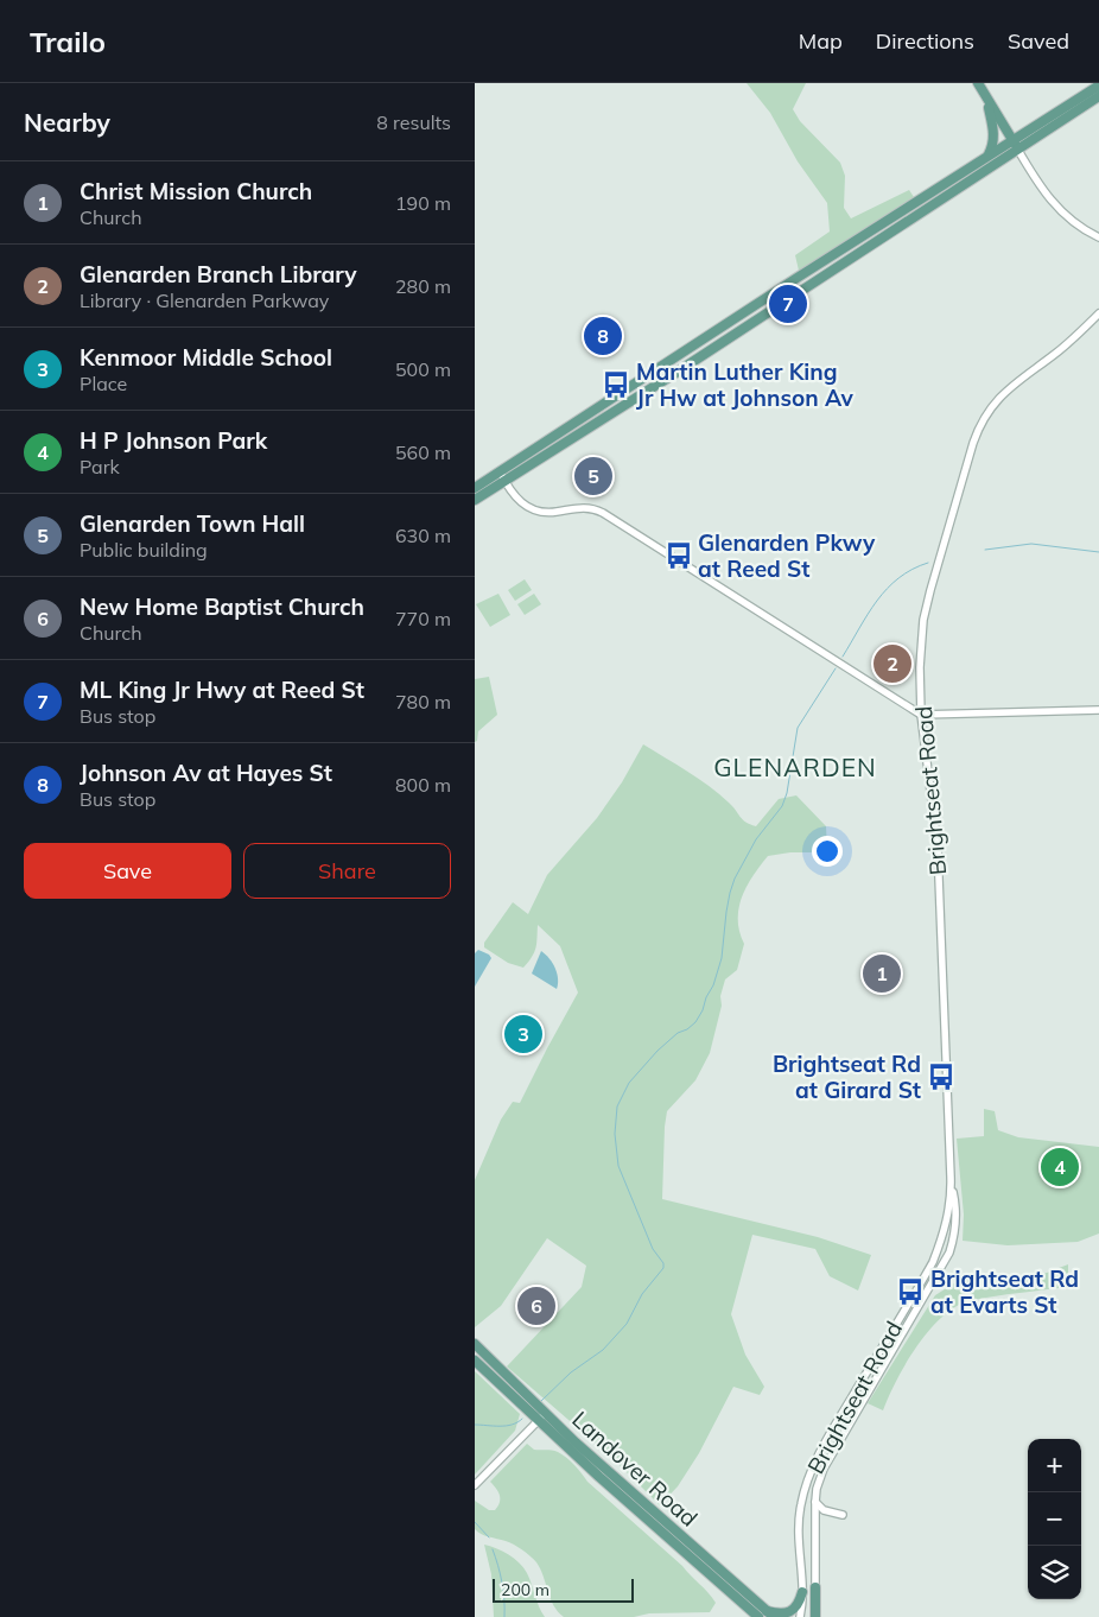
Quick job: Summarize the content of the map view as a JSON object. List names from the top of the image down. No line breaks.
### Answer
{"streets":{"main road":["Landover Road"],"street":["Brightseat Road"]},"districts":["GLENARDEN"],"places":{"bus stop":["Martin Luther King Jr Hw at Johnson Av","Glenarden Pkwy at Reed St","Brightseat Rd at Girard St","Brightseat Rd at Evarts St"]},"scale_bar":"200 m","page":{"header":"Trailo","nav":["Map","Directions","Saved"],"heading":["Nearby","8 results"],"list":[{"mark":"1","name":"Christ Mission Church","note":"Church","value":"190 m"},{"mark":"2","name":"Glenarden Branch Library","note":"Library · Glenarden Parkway","value":"280 m"},{"mark":"3","name":"Kenmoor Middle School","note":"Place","value":"500 m"},{"mark":"4","name":"H P Johnson Park","note":"Park","value":"560 m"},{"mark":"5","name":"Glenarden Town Hall","note":"Public building","value":"630 m"},{"mark":"6","name":"New Home Baptist Church","note":"Church","value":"770 m"},{"mark":"7","name":"ML King Jr Hwy at Reed St","note":"Bus stop","value":"780 m"},{"mark":"8","name":"Johnson Av at Hayes St","note":"Bus stop","value":"800 m"}],"pins":["7","8","5","2","1","3","4","6"],"buttons":["Save","Share"],"map_buttons":["+","−"],"scale":"200 m"}}
